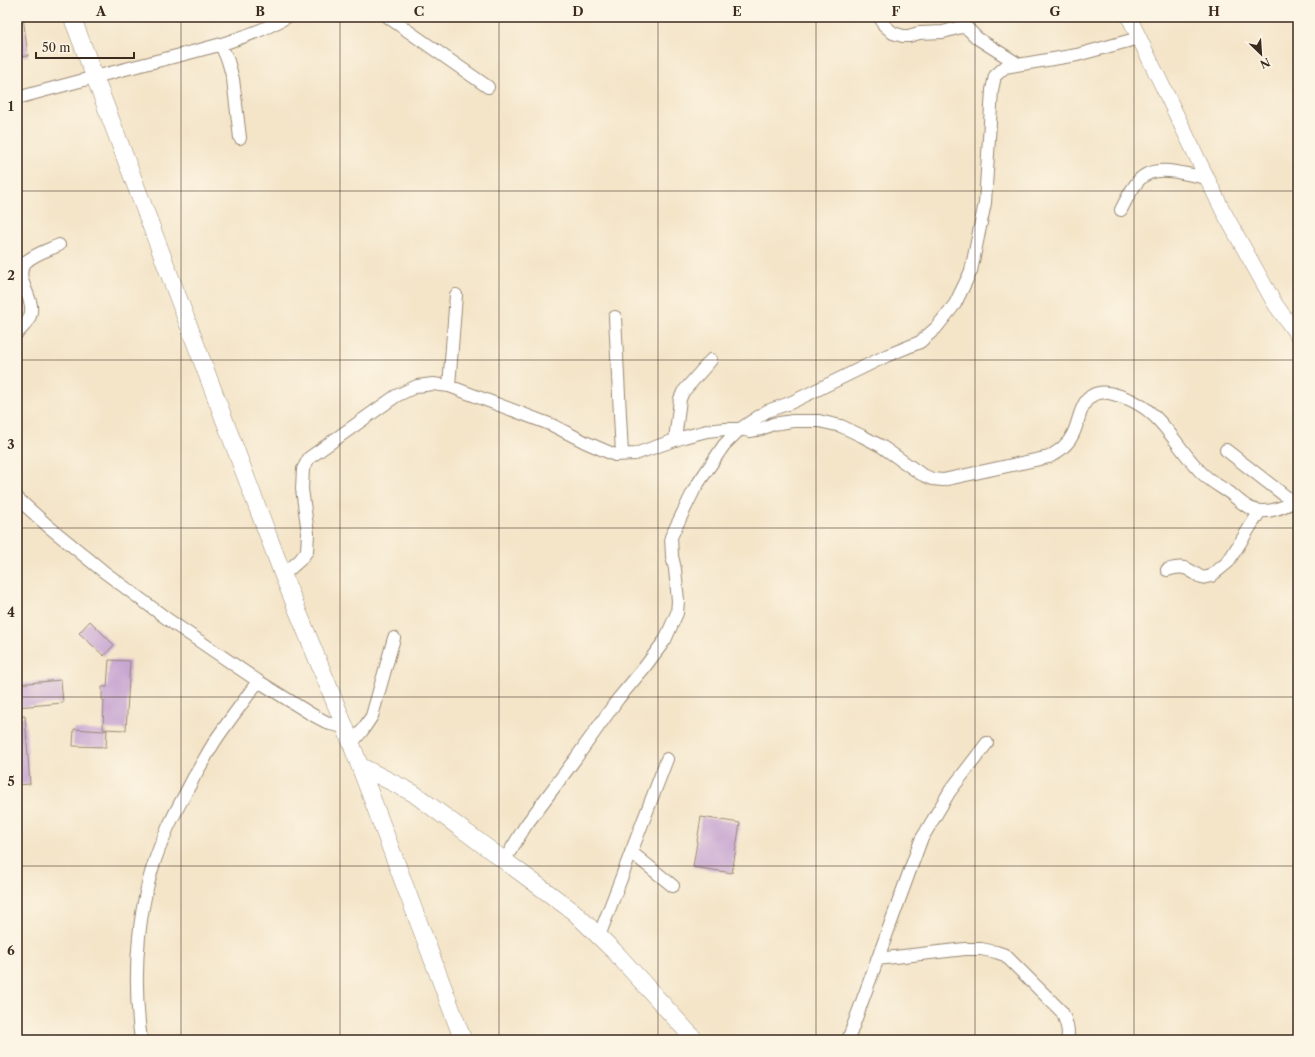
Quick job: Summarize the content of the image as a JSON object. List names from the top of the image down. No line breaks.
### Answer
{"scale_bar":"50 m","north":"bottom right","grid":{"columns":["A","B","C","D","E","F","G","H"],"rows":["1","2","3","4","5","6"]}}
